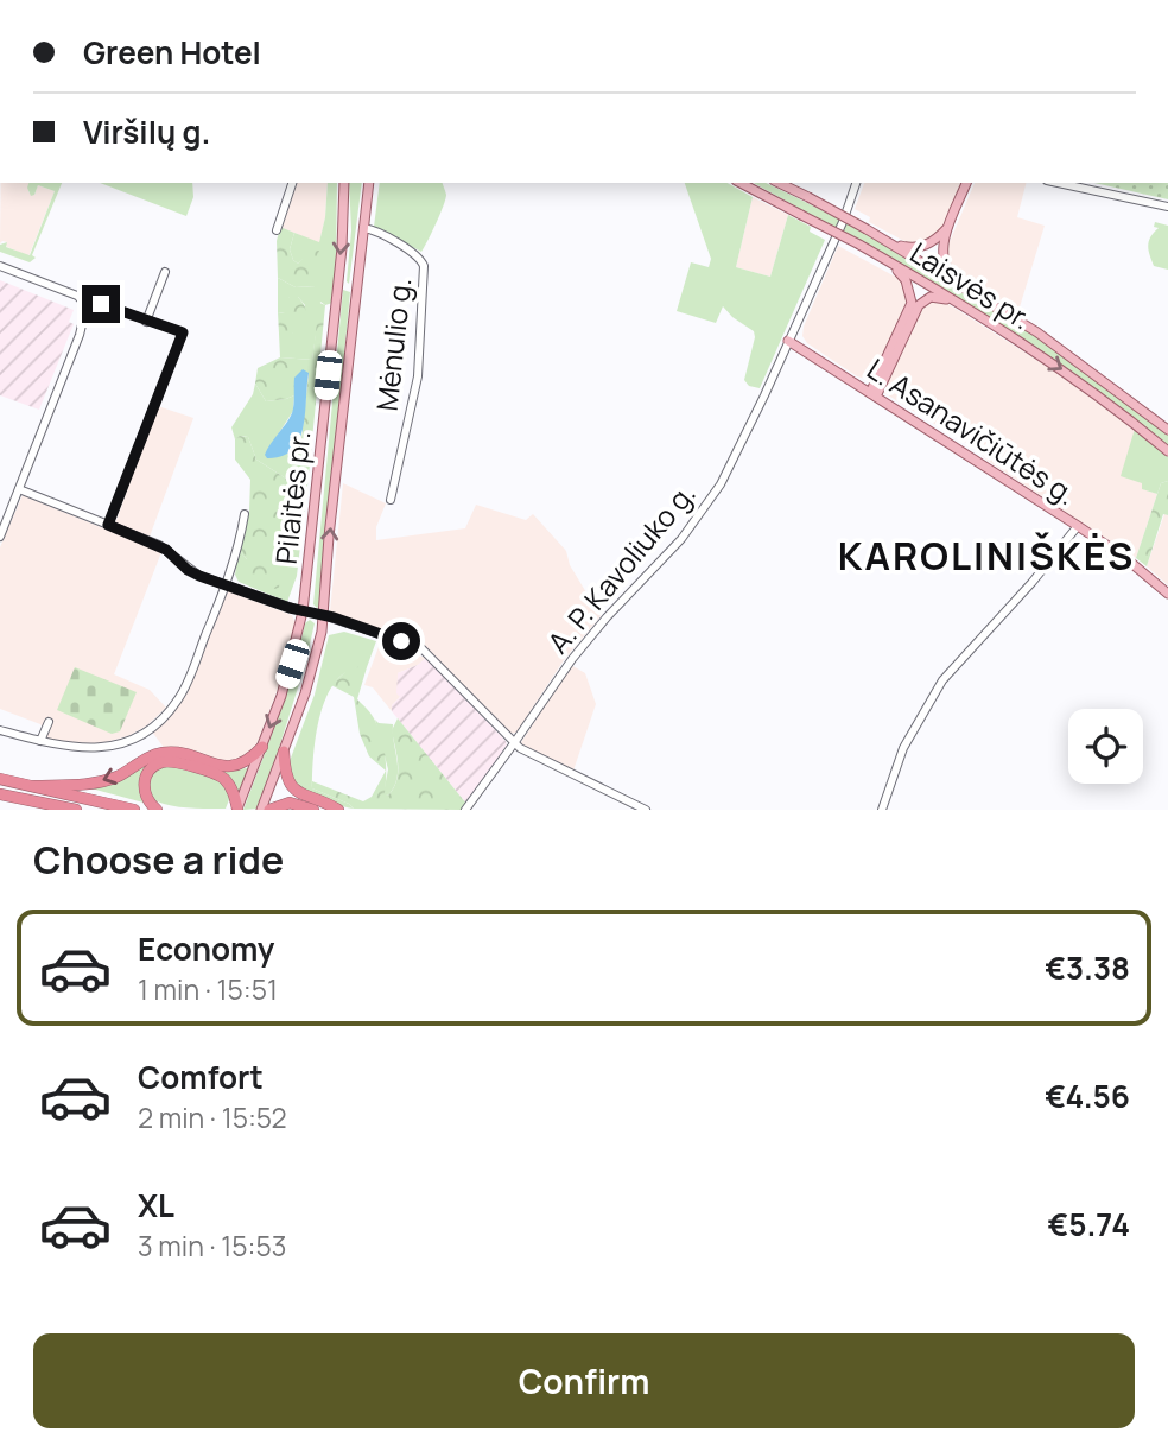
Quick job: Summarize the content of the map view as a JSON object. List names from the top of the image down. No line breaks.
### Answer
{"streets":{"main road":["Laisvės pr.","L. Asanavičiūtės g.","Pilaitės pr."],"street":["Mėnulio g.","A. P. Kavoliuko g."]},"crossings":[["Mėnulio g.","Pilaitės pr."],["L. Asanavičiūtės g.","A. P. Kavoliuko g."]],"districts":["KAROLINIŠKĖS"],"page":{"banner":["Green Hotel","Viršilų g."],"heading":"Choose a ride","list":[{"name":"Economy","note":"1 min · 15:51","value":"€3.38"},{"name":"Comfort","note":"2 min · 15:52","value":"€4.56"},{"name":"XL","note":"3 min · 15:53","value":"€5.74"}],"buttons":"Confirm"}}
